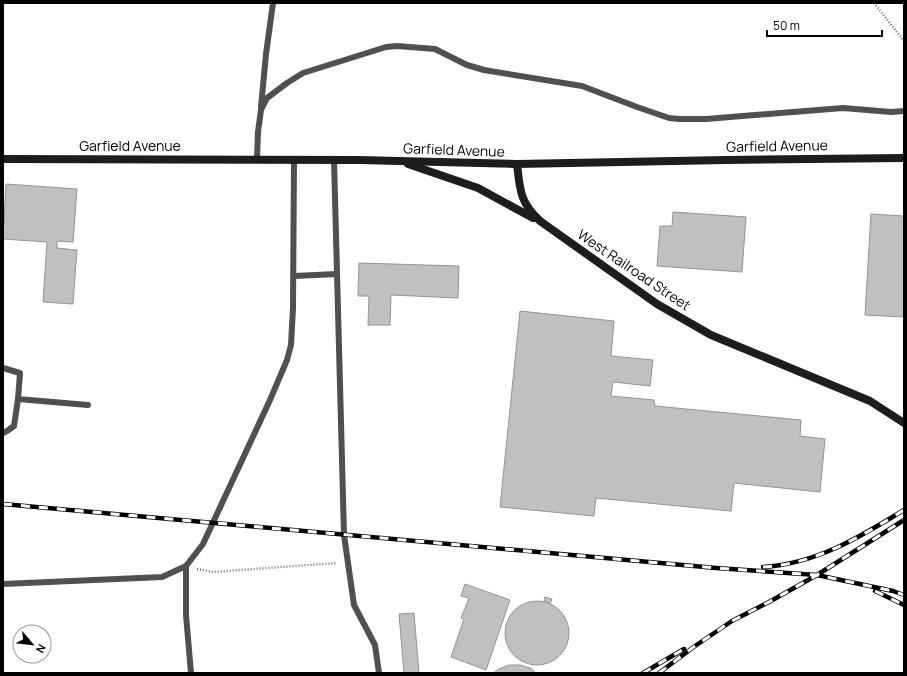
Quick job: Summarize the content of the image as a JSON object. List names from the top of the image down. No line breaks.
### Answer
{"streets":{"street":["Garfield Avenue","West Railroad Street"]},"crossings":[["Garfield Avenue","West Railroad Street"]],"scale_bar":"50 m","north":"bottom right"}
